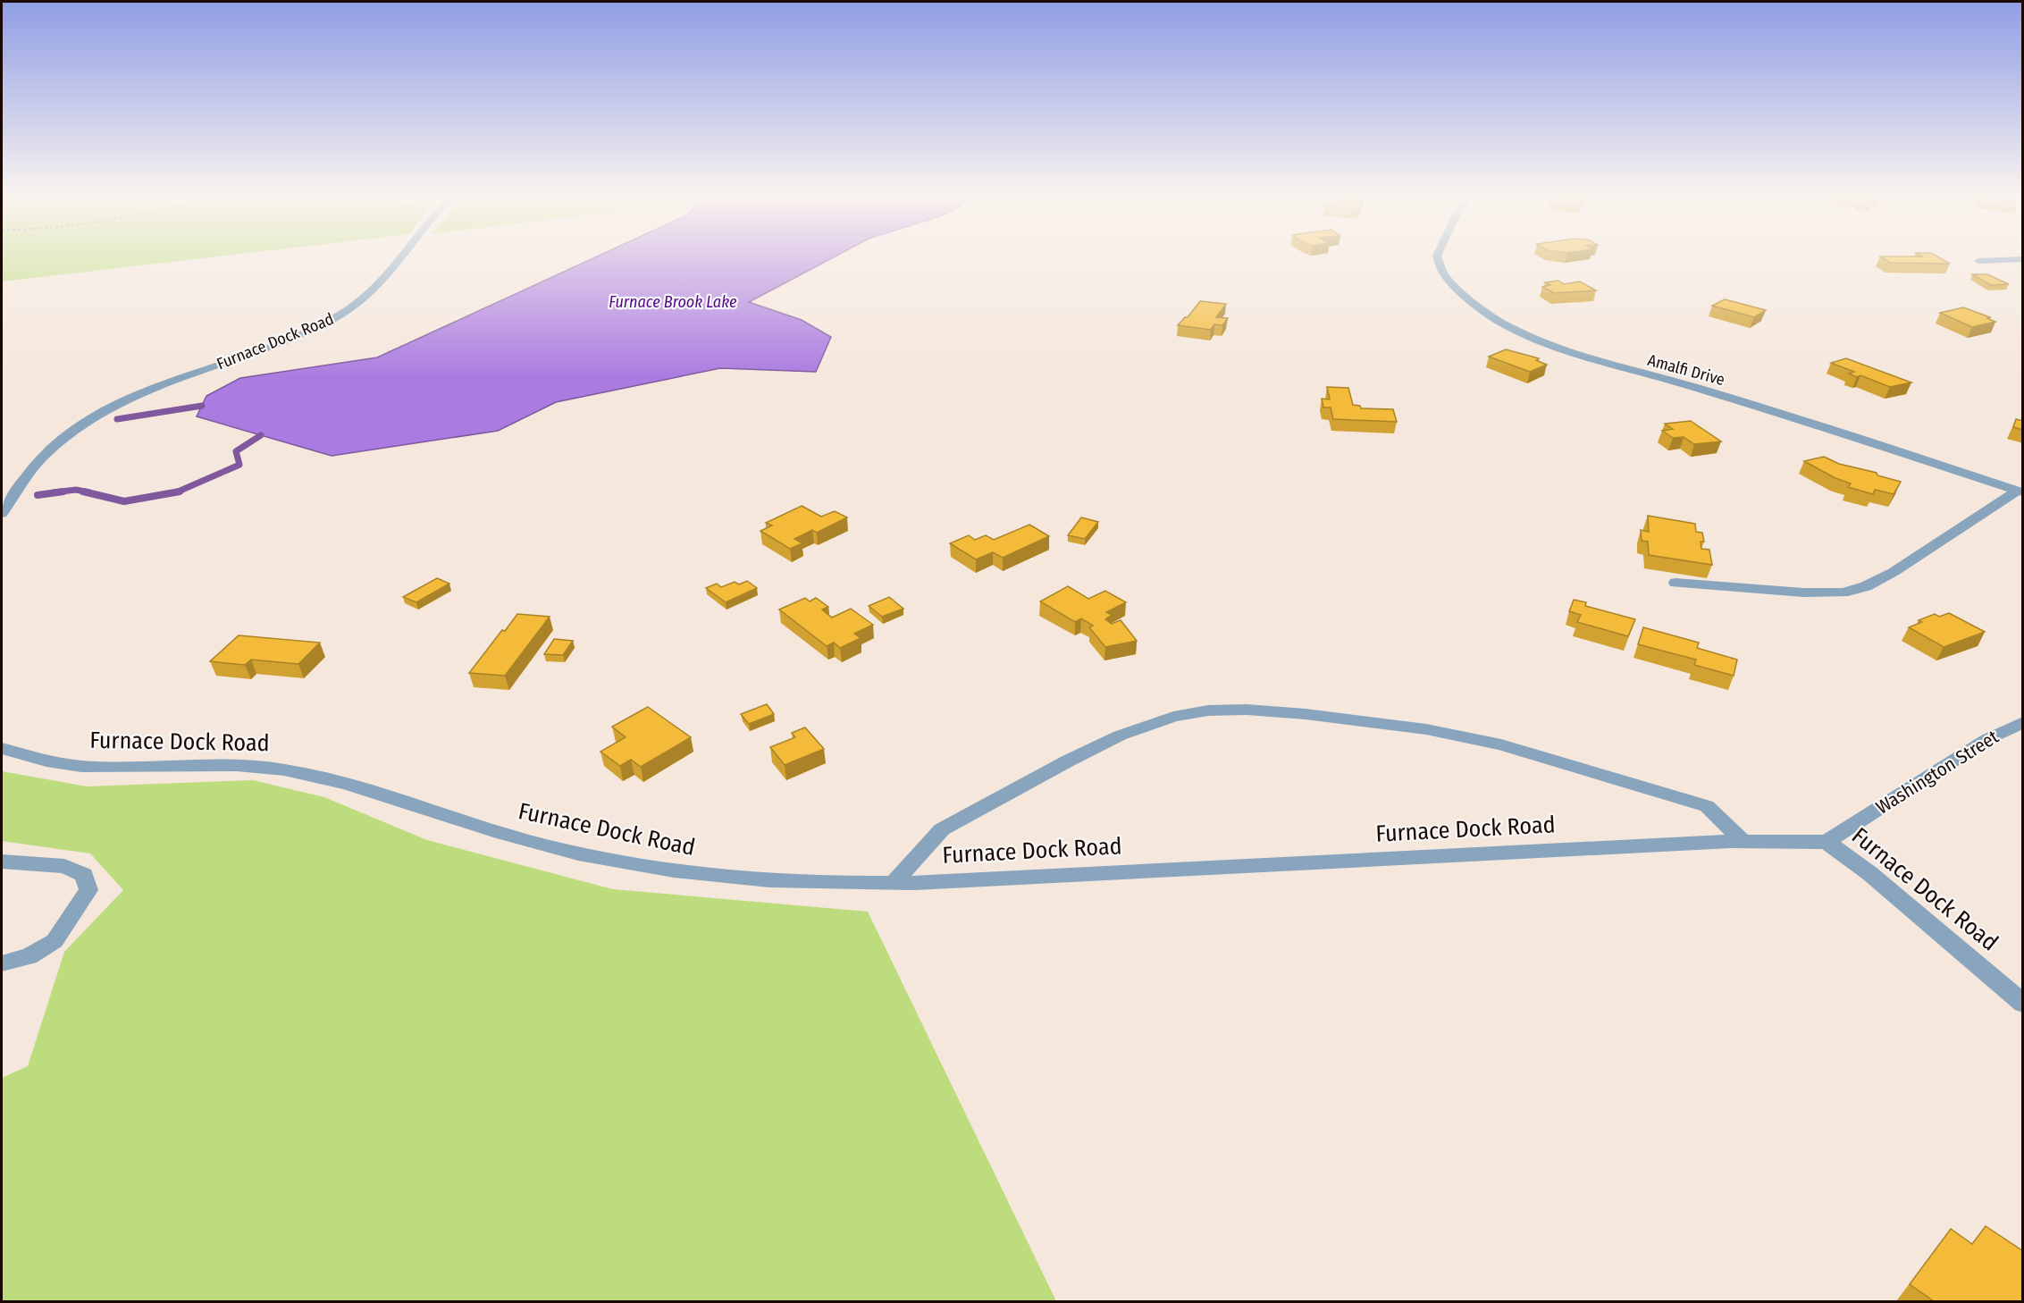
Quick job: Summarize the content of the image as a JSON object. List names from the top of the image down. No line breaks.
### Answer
{"streets":{"street":["Furnace Dock Road","Amalfi Drive","Washington Street"]},"crossings":[["Furnace Dock Road","Washington Street"]],"water":["Furnace Brook Lake"]}
